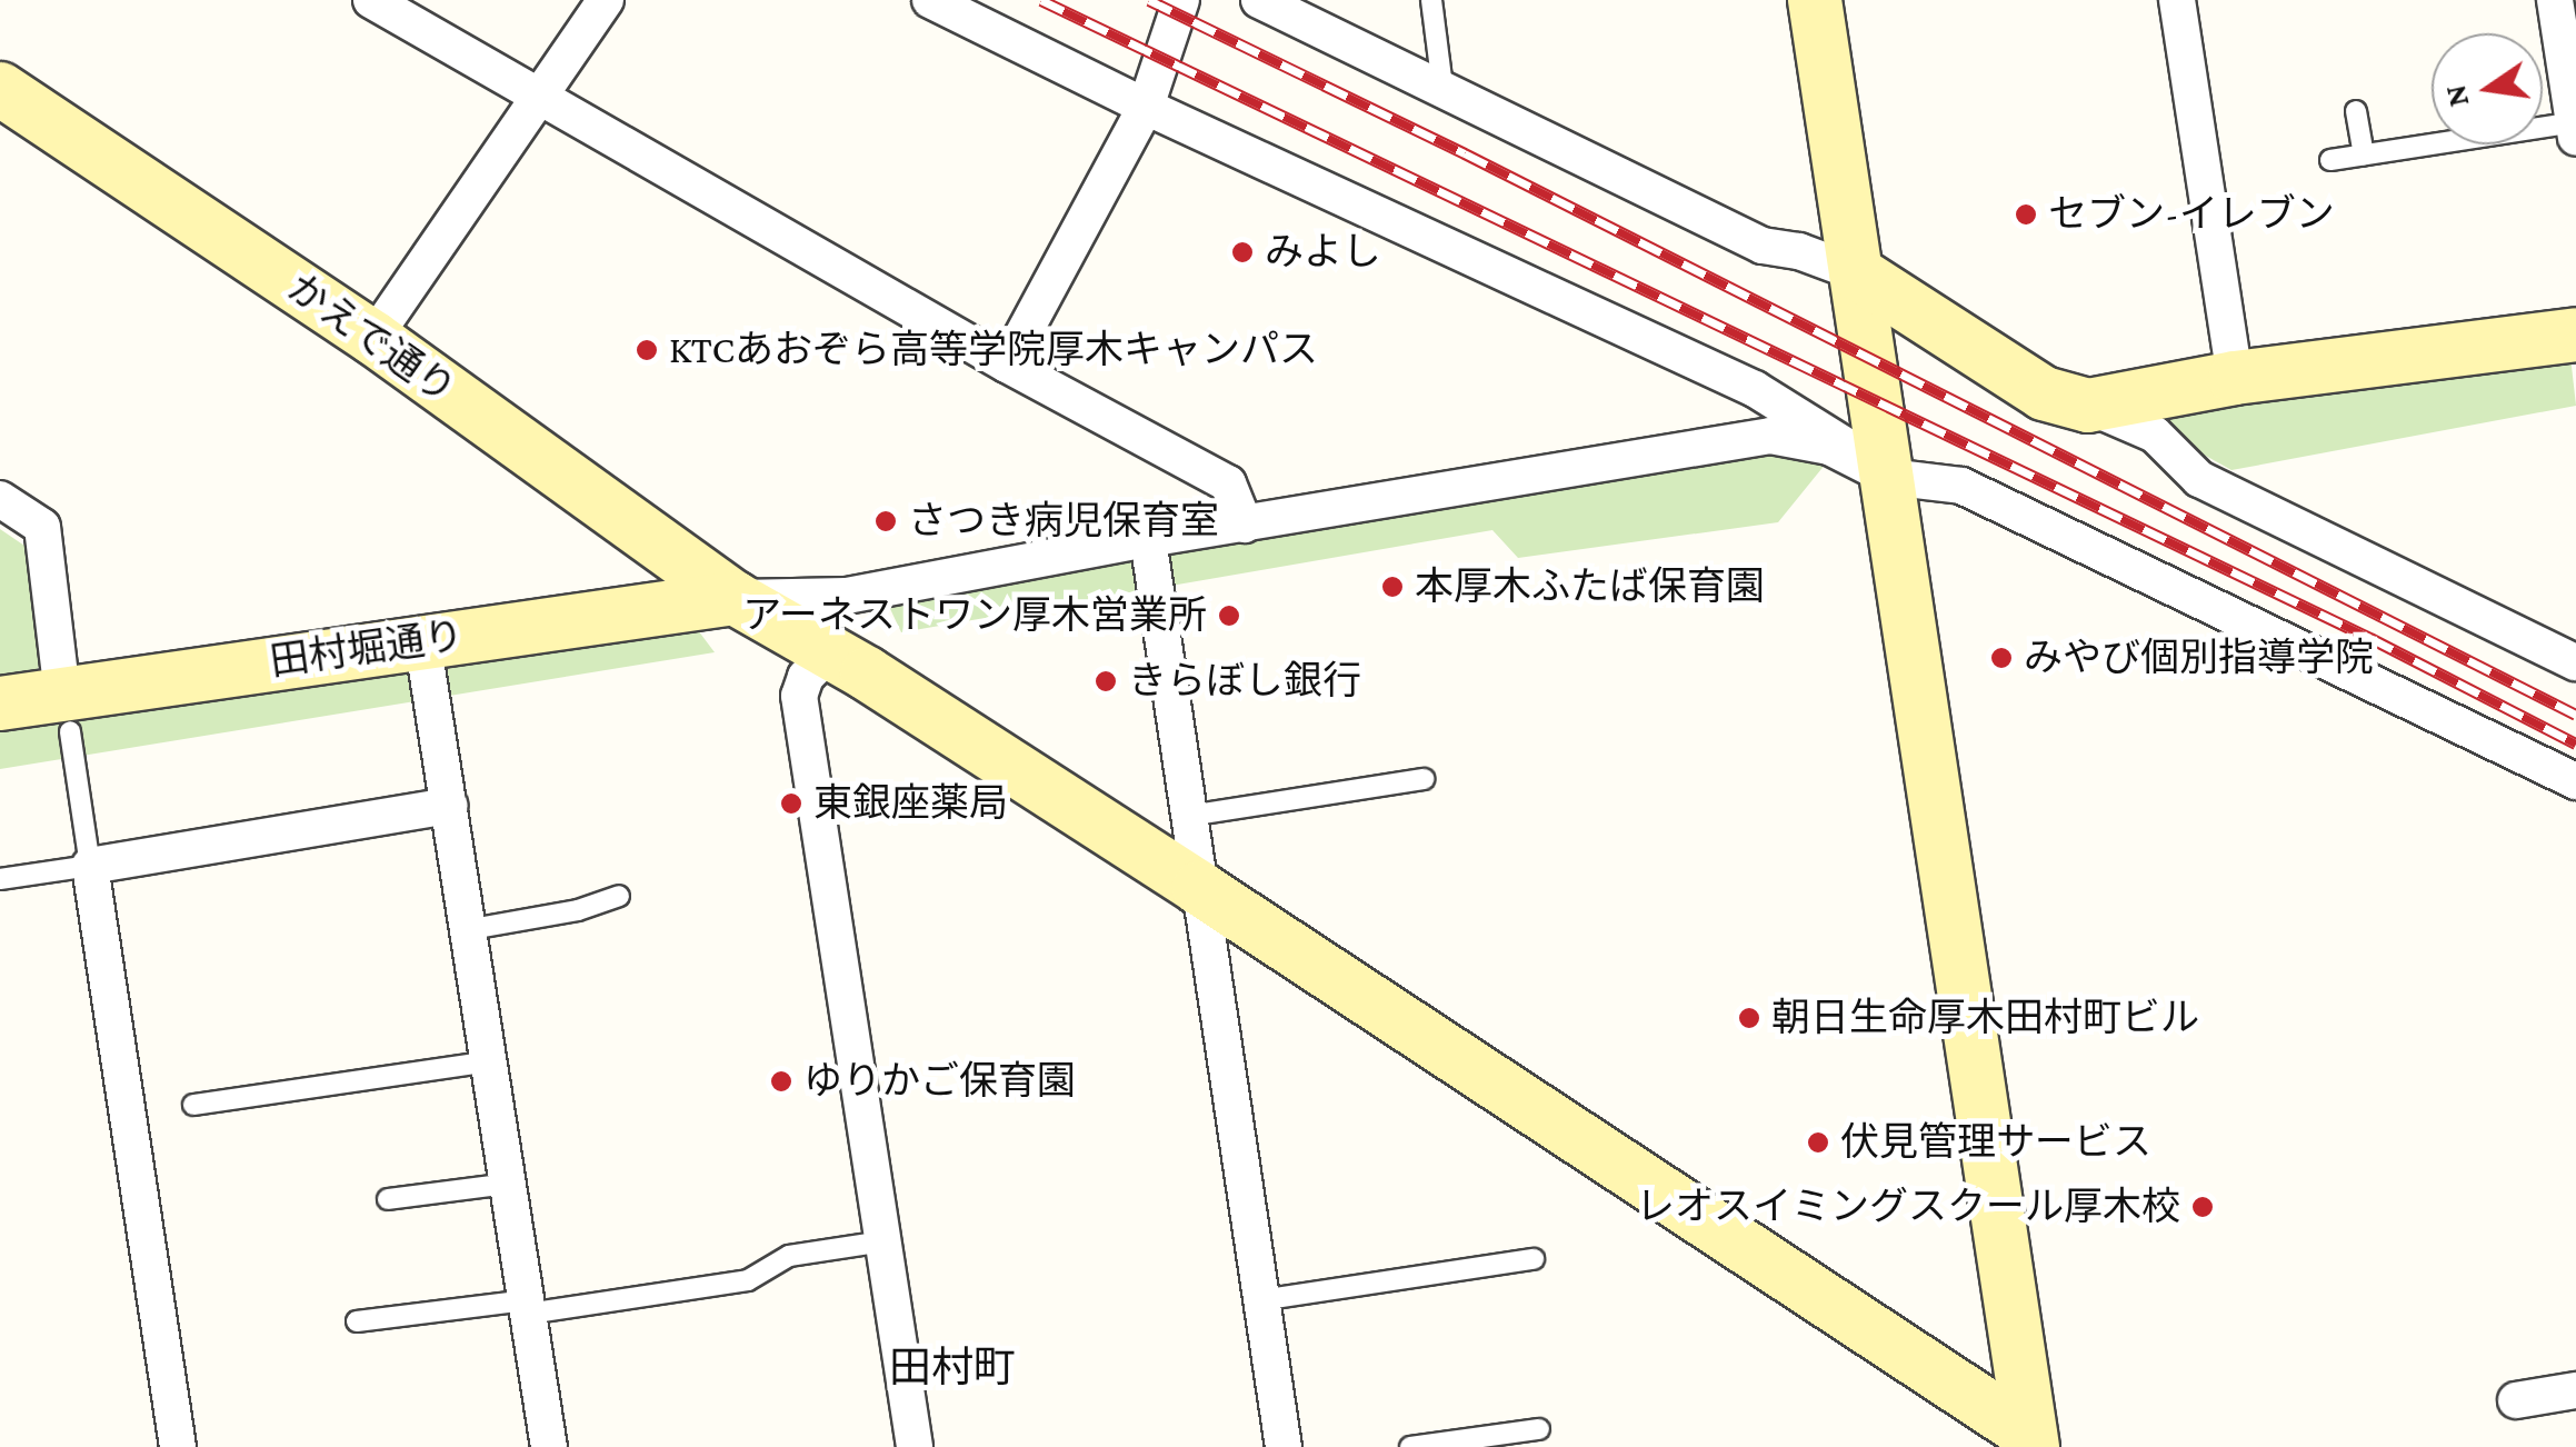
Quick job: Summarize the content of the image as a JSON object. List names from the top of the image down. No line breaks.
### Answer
{"streets":{"street":["かえで通り","田村堀通り"]},"crossings":[["かえで通り","田村堀通り"]],"districts":["田村町"],"places":["セブン-イレブン","みよし","KTCあおぞら高等学院厚木キャンパス","さつき病児保育室","本厚木ふたば保育園","アーネストワン厚木営業所","みやび個別指導学院","きらぼし銀行","東銀座薬局","朝日生命厚木田村町ビル","ゆりかご保育園","伏見管理サービス","レオスイミングスクール厚木校"],"north":"left"}
